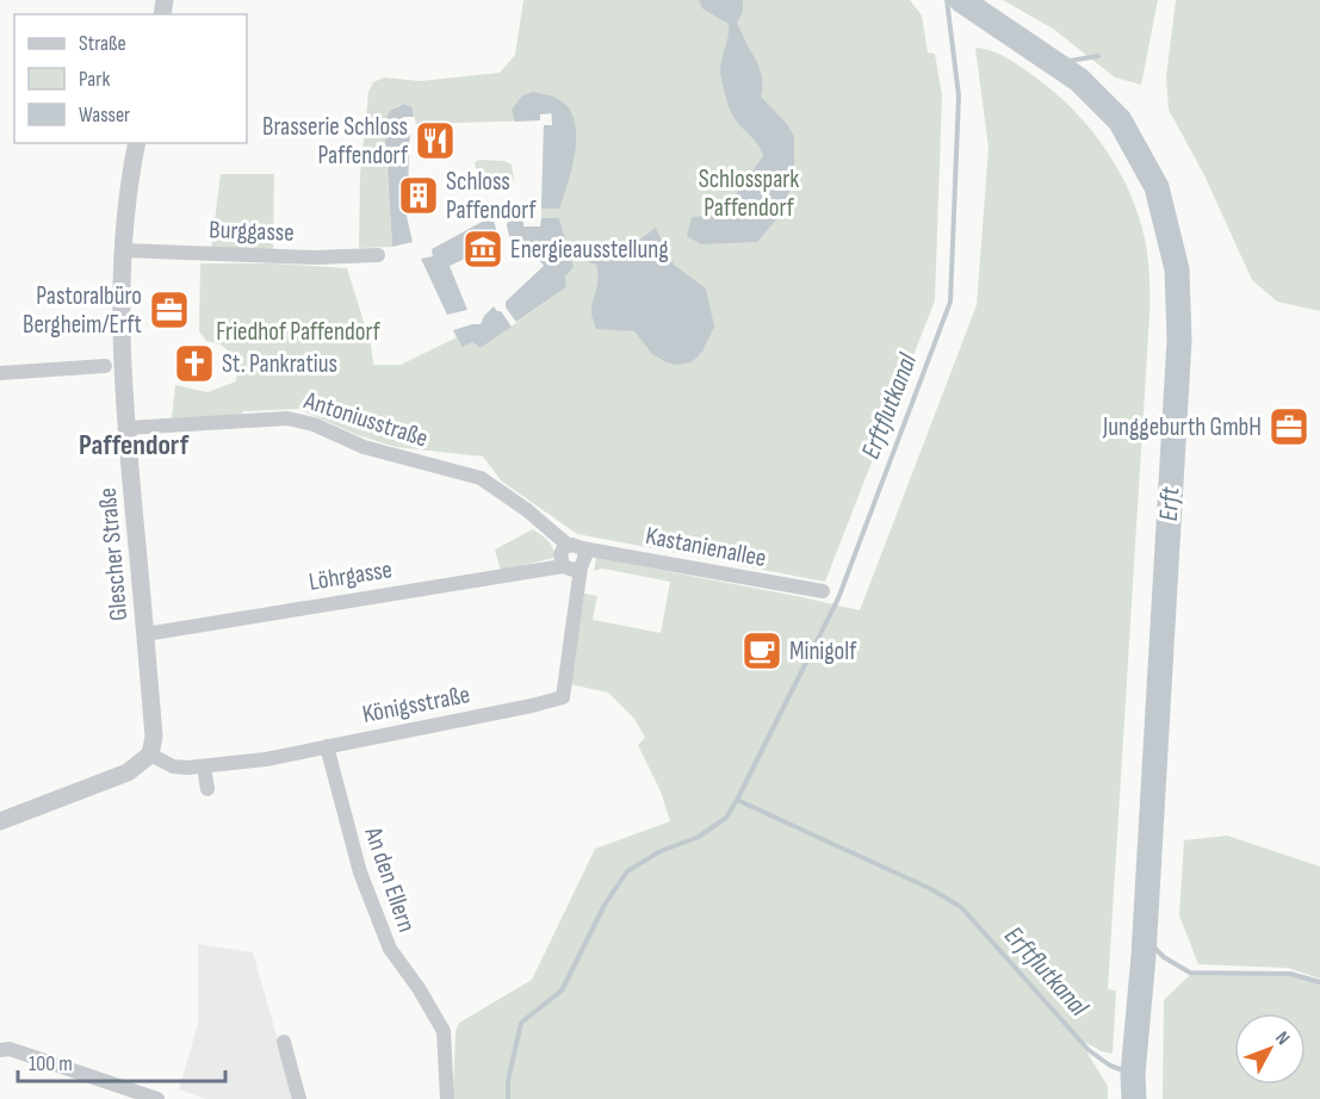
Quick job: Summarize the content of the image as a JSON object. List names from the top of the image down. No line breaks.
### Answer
{"streets":{"street":["Burggasse","Antoniusstraße","Kastanienallee","Glescher Straße","Löhrgasse","Königsstraße","An den Ellern"]},"crossings":[["Burggasse","Glescher Straße"],["Antoniusstraße","Kastanienallee"],["Antoniusstraße","Glescher Straße"],["Antoniusstraße","Löhrgasse"],["Antoniusstraße","Königsstraße"],["Kastanienallee","Löhrgasse"],["Kastanienallee","Königsstraße"],["Glescher Straße","Löhrgasse"],["Glescher Straße","Königsstraße"],["Löhrgasse","Königsstraße"],["Königsstraße","An den Ellern"]],"districts":["Paffendorf"],"water":["Erftflutkanal","Erft"],"parks":["Schlosspark Paffendorf","Friedhof Paffendorf"],"places":{"restaurant":["Brasserie Schloss Paffendorf"],"building":["Schloss Paffendorf"],"museum":["Energieausstellung"],"office":["Pastoralbüro Bergheim/Erft","Junggeburth GmbH"],"church":["St. Pankratius"],"cafe":["Minigolf"]},"legend":["Straße","Park","Wasser"],"scale_bar":"100 m","north":"top right"}
